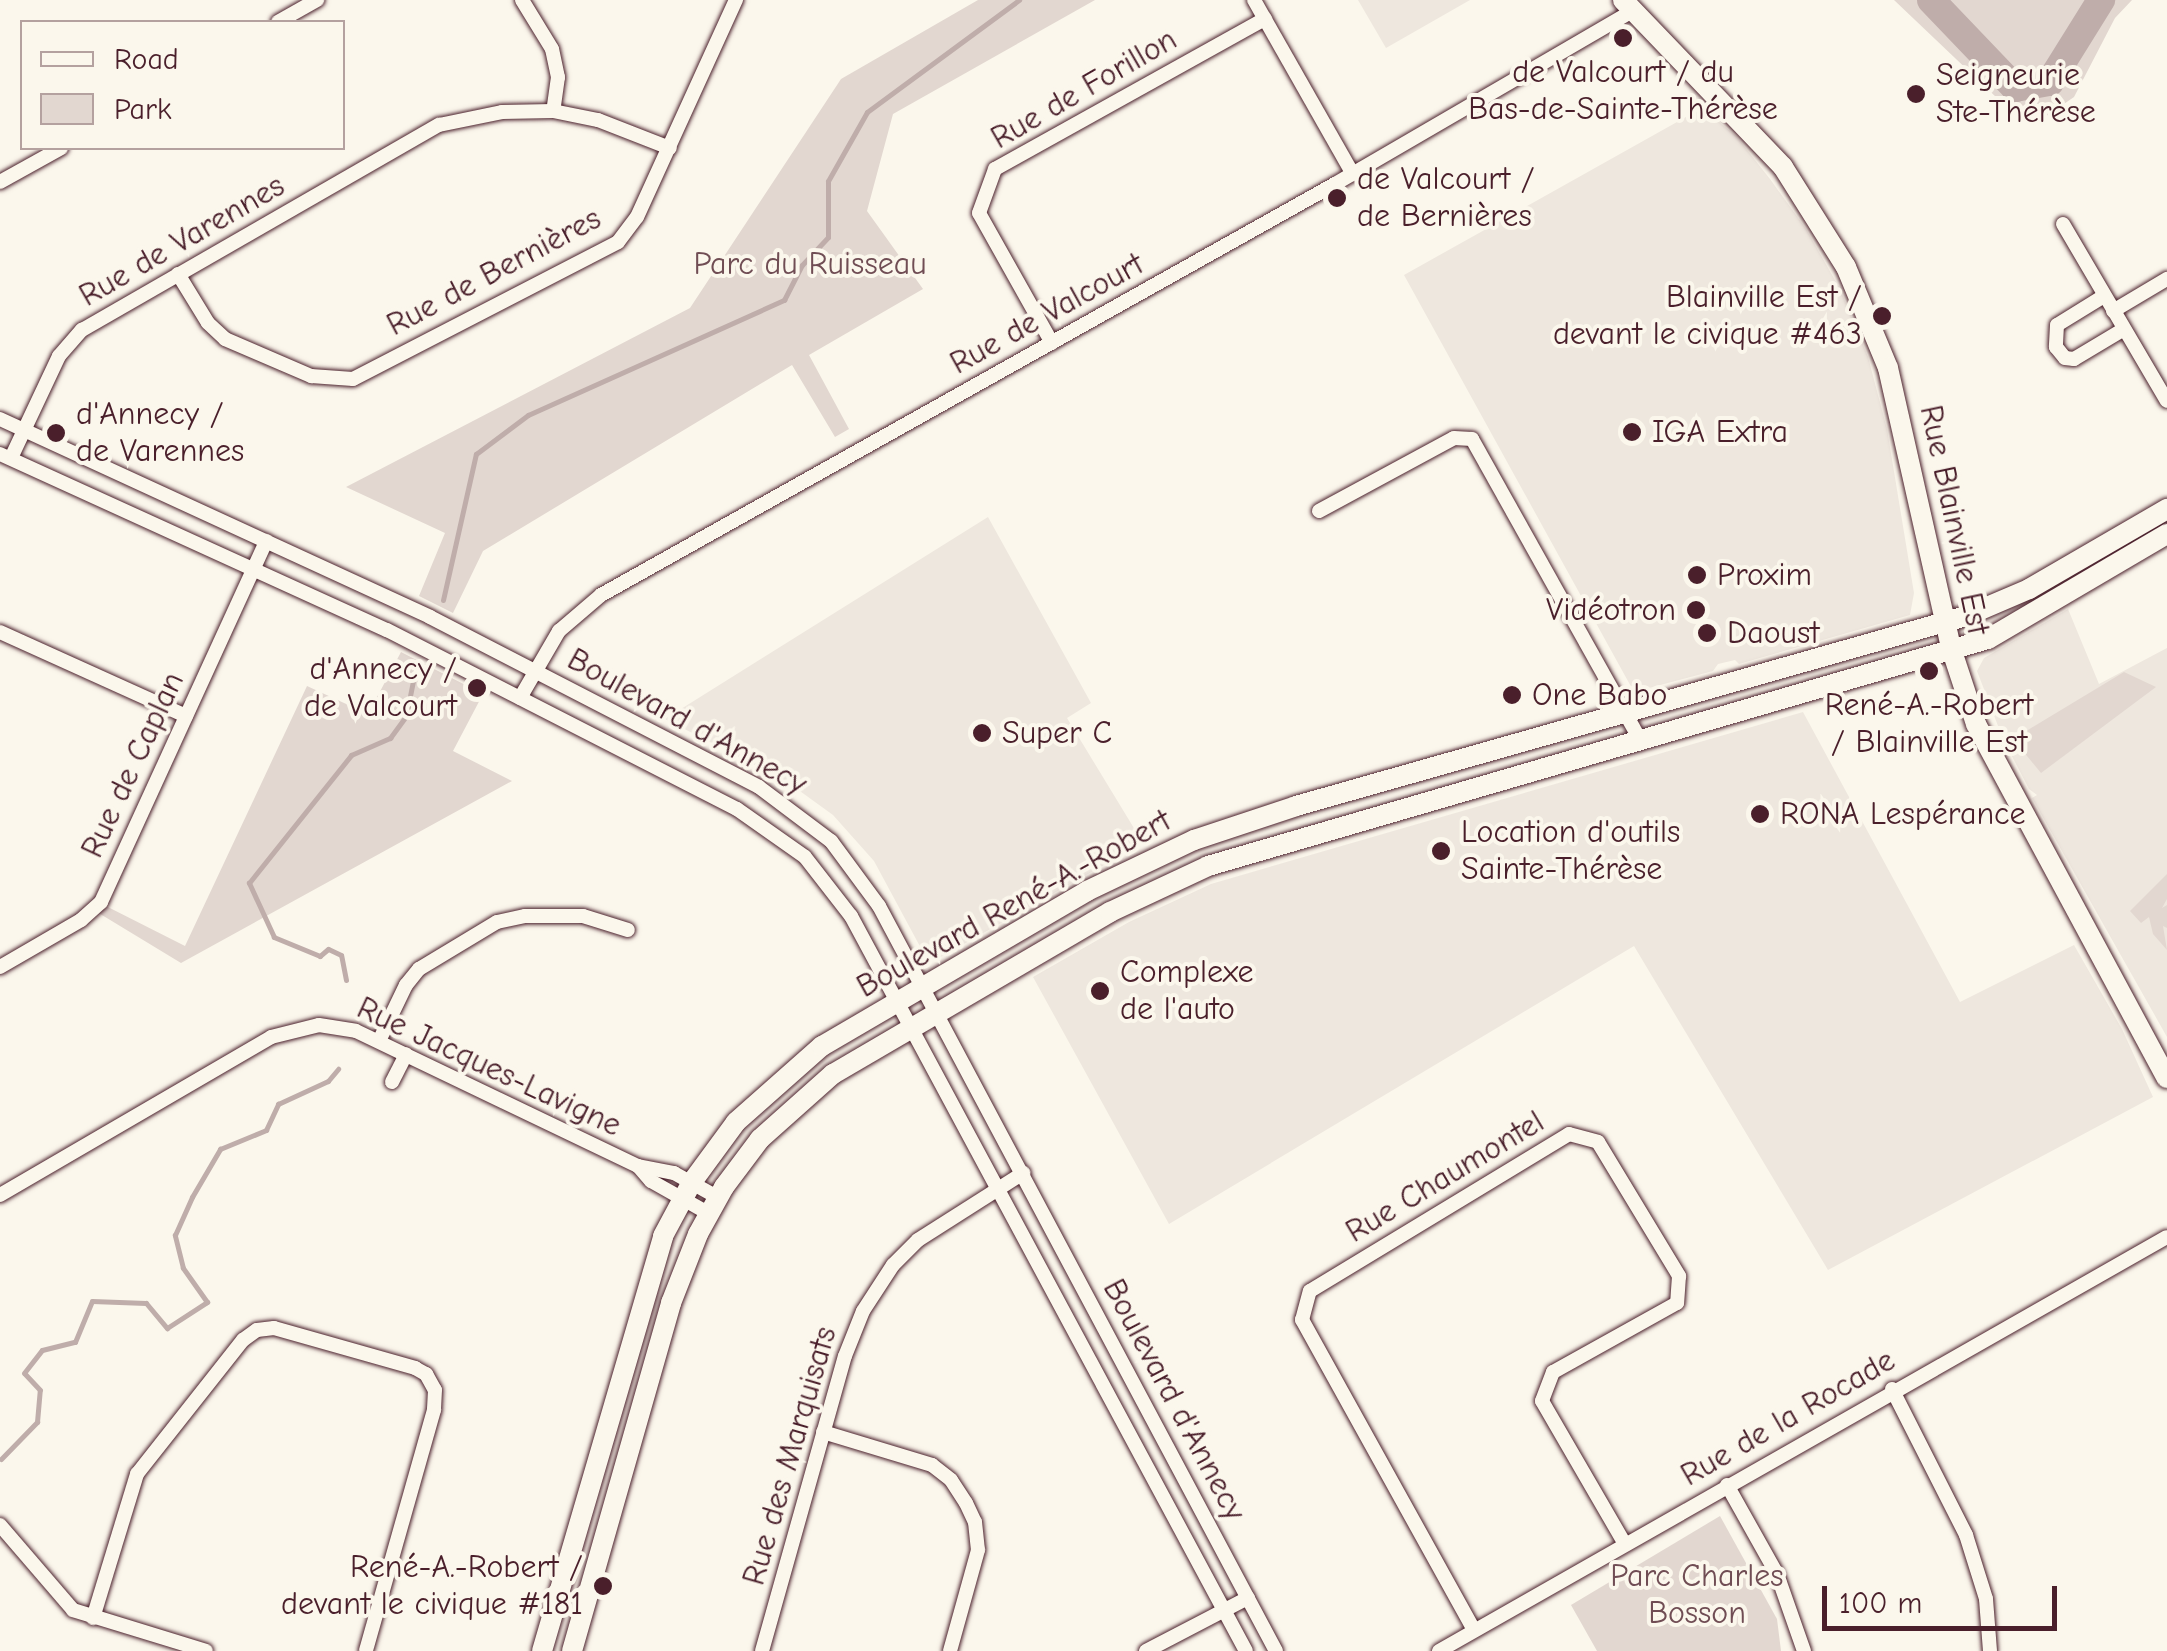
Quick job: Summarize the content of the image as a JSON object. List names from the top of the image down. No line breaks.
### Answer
{"streets":{"street":["Rue de Forillon","Rue de Varennes","Rue de Bernières","Rue de Valcourt","Rue Blainville Est","Boulevard d'Annecy","Rue de Caplan","Boulevard René-A.-Robert","Rue Jacques-Lavigne","Rue Chaumontel","Rue de la Rocade","Rue des Marquisats"]},"crossings":[["Rue de Forillon","Rue de Valcourt"],["Rue de Varennes","Rue de Bernières"],["Rue de Varennes","Boulevard d'Annecy"],["Rue de Valcourt","Rue Blainville Est"],["Rue de Valcourt","Boulevard d'Annecy"],["Rue Blainville Est","Boulevard René-A.-Robert"],["Boulevard d'Annecy","Rue de Caplan"],["Boulevard d'Annecy","Boulevard René-A.-Robert"],["Boulevard d'Annecy","Rue des Marquisats"],["Boulevard René-A.-Robert","Rue Jacques-Lavigne"],["Rue Chaumontel","Rue de la Rocade"]],"parks":["Parc du Ruisseau","Parc Charles Bosson"],"places":["de Valcourt / du Bas-de-Sainte-Thérèse","Seigneurie Ste-Thérèse","de Valcourt / de Bernières","Blainville Est / devant le civique #463","IGA Extra","d'Annecy / de Varennes","Proxim","Vidéotron","Daoust","René-A.-Robert / Blainville Est","d'Annecy / de Valcourt","One Babo","Super C","RONA Lespérance","Location d'outils Sainte-Thérèse","Complexe de l'auto","René-A.-Robert / devant le civique #181"],"legend":["Road","Park"],"scale_bar":"100 m"}
